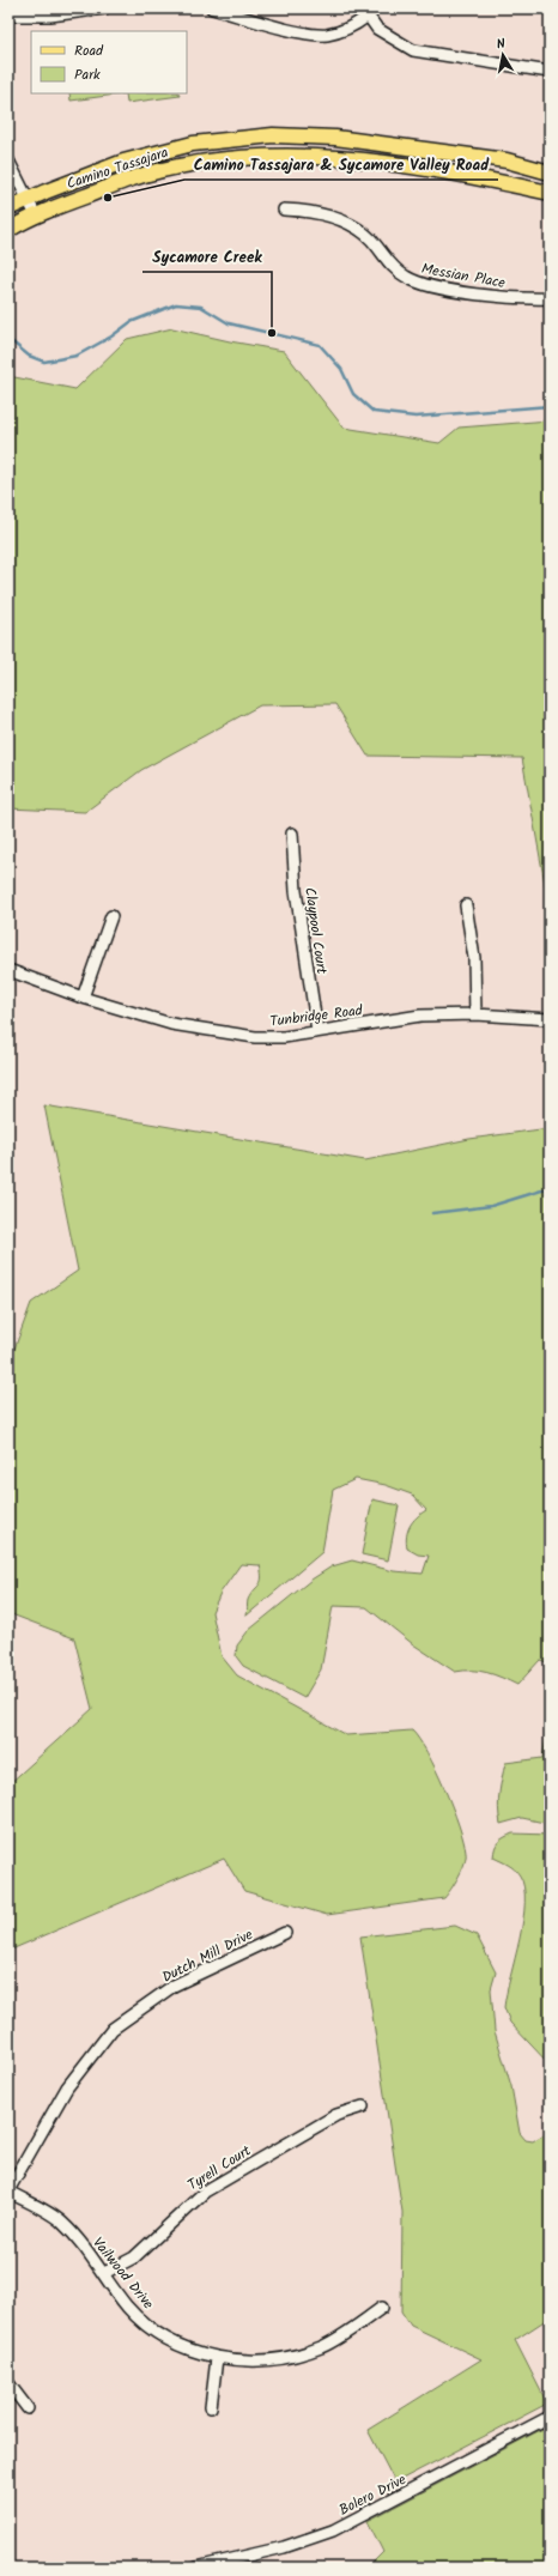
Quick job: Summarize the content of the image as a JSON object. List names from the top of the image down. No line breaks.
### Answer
{"streets":{"main road":["Camino Tassajara"],"street":["Messian Place","Claypool Court","Tunbridge Road","Dutch Mill Drive","Tyrell Court","Vailwood Drive","Bolero Drive"]},"crossings":[["Claypool Court","Tunbridge Road"],["Dutch Mill Drive","Vailwood Drive"],["Tyrell Court","Vailwood Drive"]],"places":["Camino Tassajara & Sycamore Valley Road","Sycamore Creek"],"legend":["Road","Park"],"north":"top"}
